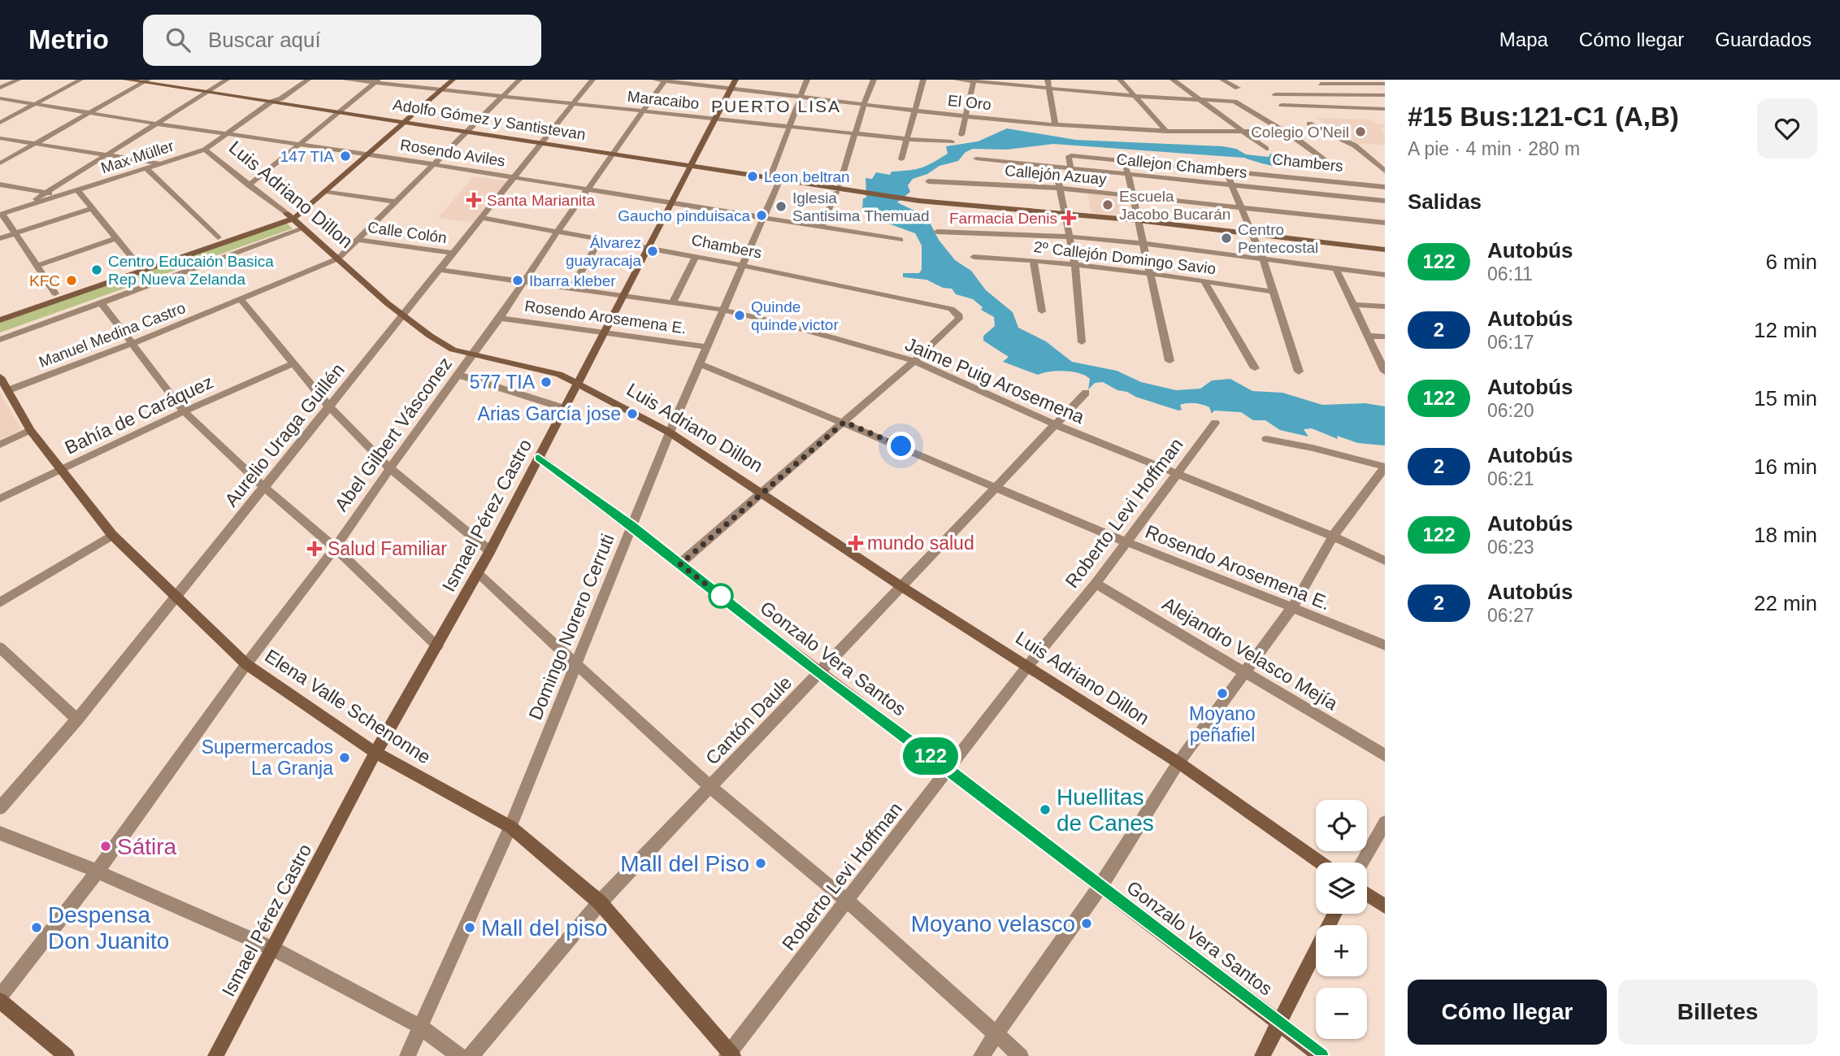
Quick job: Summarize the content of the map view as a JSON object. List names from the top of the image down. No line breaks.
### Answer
{"streets":{"street":["Maracaibo","El Oro","Adolfo Gómez y Santistevan","Rosendo Aviles","Max Müller","Chambers","Callejon Chambers","Callejón Azuay","Luis Adriano Dillon","Calle Colón","2º Callejón Domingo Savio","Rosendo Arosemena E.","Manuel Medina Castro","Jaime Puig Arosemena","Bahía de Caráquez","Abel Gilbert Vásconez","Aurelio Uraga Guillén","Roberto Levi Hoffman","Ismael Pérez Castro","Domingo Norero Cerruti","Alejandro Velasco Mejía","Gonzalo Vera Santos","Elena Valle Schenonne","Cantón Daule"]},"crossings":[["Maracaibo","Manuel Medina Castro"],["Maracaibo","Abel Gilbert Vásconez"],["Maracaibo","Aurelio Uraga Guillén"],["Maracaibo","Ismael Pérez Castro"],["Maracaibo","Domingo Norero Cerruti"],["El Oro","Abel Gilbert Vásconez"],["El Oro","Ismael Pérez Castro"],["El Oro","Domingo Norero Cerruti"],["Adolfo Gómez y Santistevan","Max Müller"],["Adolfo Gómez y Santistevan","Manuel Medina Castro"],["Adolfo Gómez y Santistevan","Abel Gilbert Vásconez"],["Adolfo Gómez y Santistevan","Aurelio Uraga Guillén"],["Adolfo Gómez y Santistevan","Ismael Pérez Castro"],["Adolfo Gómez y Santistevan","Domingo Norero Cerruti"],["Rosendo Aviles","Max Müller"],["Rosendo Aviles","Manuel Medina Castro"],["Rosendo Aviles","Abel Gilbert Vásconez"],["Rosendo Aviles","Aurelio Uraga Guillén"],["Rosendo Aviles","Ismael Pérez Castro"],["Rosendo Aviles","Domingo Norero Cerruti"],["Max Müller","Luis Adriano Dillon"],["Chambers","Callejon Chambers"],["Chambers","Jaime Puig Arosemena"],["Chambers","Abel Gilbert Vásconez"],["Chambers","Aurelio Uraga Guillén"],["Chambers","Ismael Pérez Castro"],["Chambers","Domingo Norero Cerruti"],["Luis Adriano Dillon","Manuel Medina Castro"],["Luis Adriano Dillon","Abel Gilbert Vásconez"],["Luis Adriano Dillon","Aurelio Uraga Guillén"],["Luis Adriano Dillon","Roberto Levi Hoffman"],["Luis Adriano Dillon","Ismael Pérez Castro"],["Luis Adriano Dillon","Domingo Norero Cerruti"],["Luis Adriano Dillon","Cantón Daule"],["Calle Colón","Manuel Medina Castro"],["Calle Colón","Aurelio Uraga Guillén"],["Rosendo Arosemena E.","Abel Gilbert Vásconez"],["Rosendo Arosemena E.","Roberto Levi Hoffman"],["Rosendo Arosemena E.","Ismael Pérez Castro"],["Rosendo Arosemena E.","Domingo Norero Cerruti"],["Rosendo Arosemena E.","Cantón Daule"],["Manuel Medina Castro","Elena Valle Schenonne"],["Jaime Puig Arosemena","Abel Gilbert Vásconez"],["Jaime Puig Arosemena","Aurelio Uraga Guillén"],["Jaime Puig Arosemena","Roberto Levi Hoffman"],["Jaime Puig Arosemena","Ismael Pérez Castro"],["Jaime Puig Arosemena","Domingo Norero Cerruti"],["Jaime Puig Arosemena","Cantón Daule"],["Bahía de Caráquez","Elena Valle Schenonne"],["Abel Gilbert Vásconez","Elena Valle Schenonne"],["Aurelio Uraga Guillén","Elena Valle Schenonne"],["Roberto Levi Hoffman","Alejandro Velasco Mejía"],["Roberto Levi Hoffman","Gonzalo Vera Santos"],["Roberto Levi Hoffman","Elena Valle Schenonne"],["Ismael Pérez Castro","Gonzalo Vera Santos"],["Ismael Pérez Castro","Elena Valle Schenonne"],["Domingo Norero Cerruti","Gonzalo Vera Santos"],["Domingo Norero Cerruti","Elena Valle Schenonne"],["Gonzalo Vera Santos","Cantón Daule"],["Elena Valle Schenonne","Cantón Daule"]],"districts":["PUERTO LISA"],"places":{"other":["Colegio O'Neil","147 TIA","Leon beltran","Escuela Jacobo Bucarán","Iglesia Santisima Themuad","Gaucho pinduisaca","Centro Pentecostal","Álvarez guayracaja","Centro Educaión Basica Rep Nueva Zelanda","KFC","Ibarra kleber","Quinde quinde victor","577 TIA","Arias García jose","Moyano peñafiel","Supermercados La Granja","Huellitas de Canes","Sátira","Mall del Piso","Moyano velasco","Despensa Don Juanito","Mall del piso"],"health":["Santa Marianita","Farmacia Denis","mundo salud","Salud Familiar"]},"lines":["bus line 122"],"page":{"header":"Metrio","search":"Buscar aquí","nav":["Mapa","Cómo llegar","Guardados"],"on_map":"122","heading":[["#15 Bus:121-C1 (A,B)","A pie · 4 min · 280 m"],"Salidas"],"list":[{"mark":"122","name":"Autobús","note":"06:11","value":"6 min"},{"mark":"2","name":"Autobús","note":"06:17","value":"12 min"},{"mark":"122","name":"Autobús","note":"06:20","value":"15 min"},{"mark":"2","name":"Autobús","note":"06:21","value":"16 min"},{"mark":"122","name":"Autobús","note":"06:23","value":"18 min"},{"mark":"2","name":"Autobús","note":"06:27","value":"22 min"}],"map_buttons":["+","−"],"buttons":["Cómo llegar","Billetes"]}}
